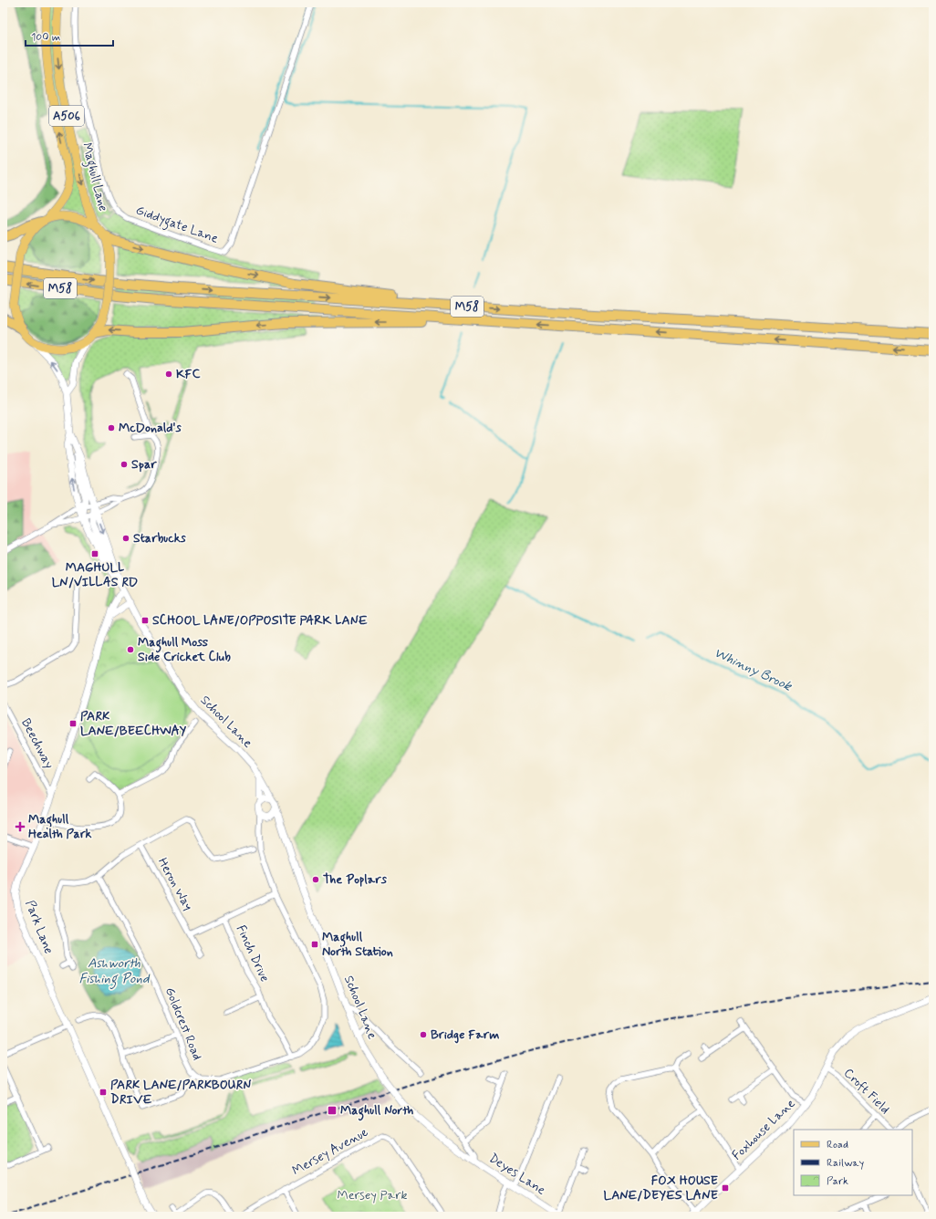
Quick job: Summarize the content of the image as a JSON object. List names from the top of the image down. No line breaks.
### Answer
{"streets":{"highway":["M58"],"main road":["A506","Maghull Lane"],"street":["Giddygate Lane","School Lane","Beechway","Heron Way","Park Lane","Finch Drive","Goldcrest Road","Croft Field","Foxhouse Lane","Mersey Avenue","Deyes Lane"]},"crossings":[["A506","Maghull Lane"],["A506","M58"],["Maghull Lane","M58"],["School Lane","Park Lane"],["School Lane","Goldcrest Road"],["School Lane","Deyes Lane"],["Beechway","Park Lane"],["Finch Drive","Goldcrest Road"],["Croft Field","Foxhouse Lane"]],"water":["Whinny Brook","Ashworth Fishing Pond"],"parks":["Mersey Park"],"places":{"other":["KFC","McDonald's","Spar","Starbucks","Maghull Moss Side Cricket Club","The Poplars","Bridge Farm"],"transit":["MAGHULL LN/VILLAS RD","SCHOOL LANE/OPPOSITE PARK LANE","PARK LANE/BEECHWAY","Maghull North Station","PARK LANE/PARKBOURN DRIVE","Maghull North","FOX HOUSE LANE/DEYES LANE"],"health":["Maghull Health Park"]},"legend":["Road","Railway","Park"],"scale_bar":"100 m"}
